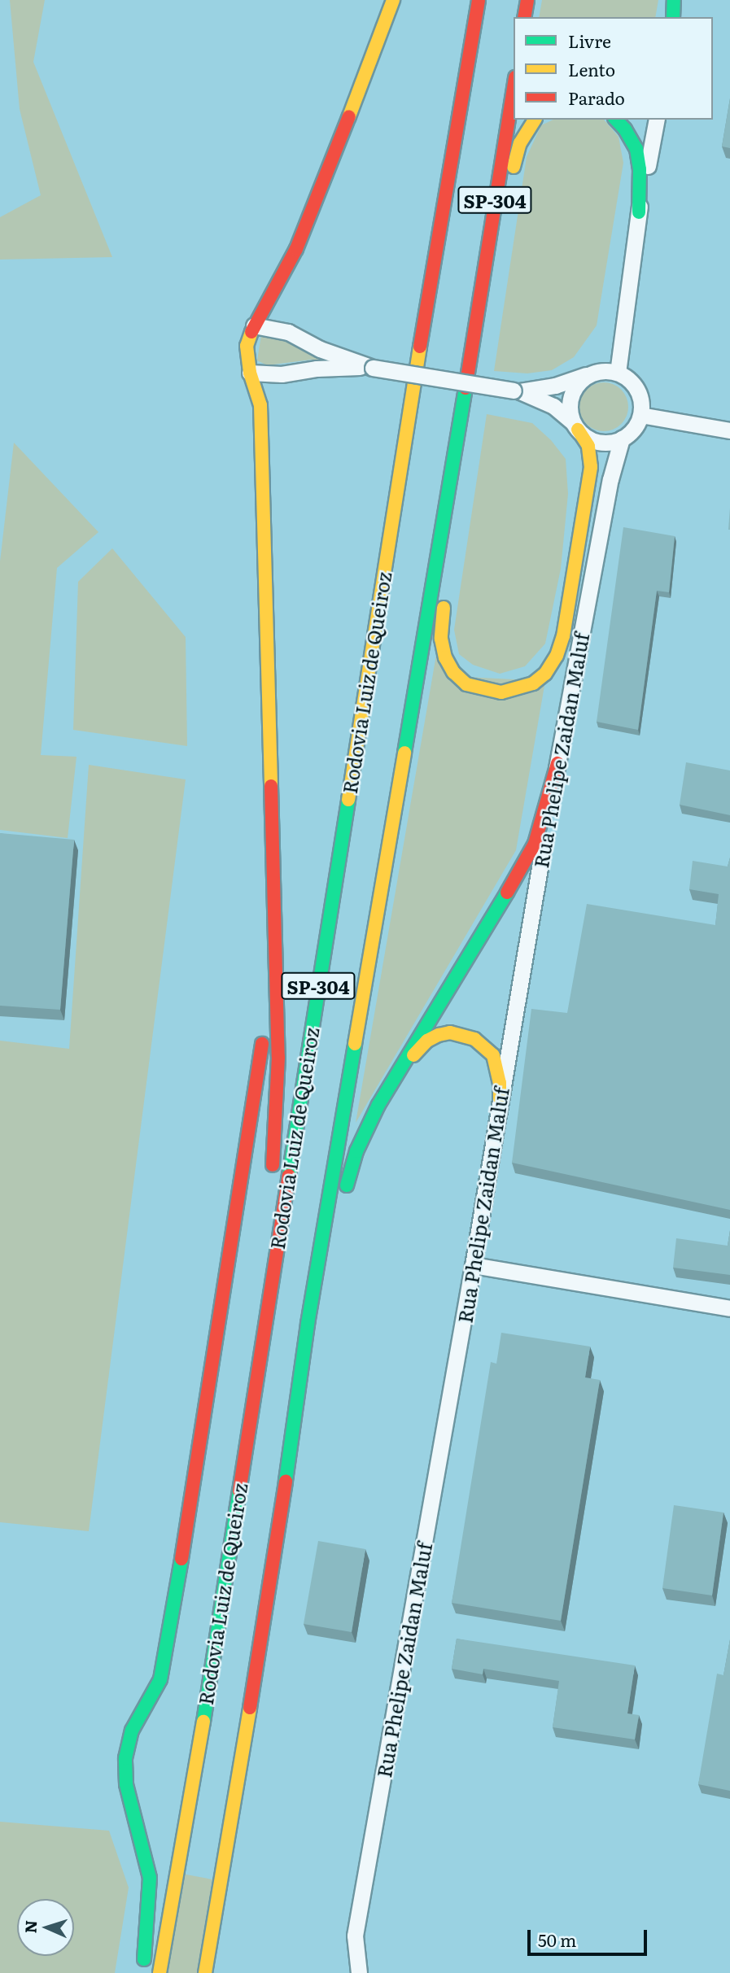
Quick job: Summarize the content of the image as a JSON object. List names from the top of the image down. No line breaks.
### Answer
{"streets":{"highway":["SP-304","Rodovia Luiz de Queiroz"],"street":["Rua Phelipe Zaidan Maluf"]},"legend":["Livre","Lento","Parado"],"scale_bar":"50 m","north":"left"}
